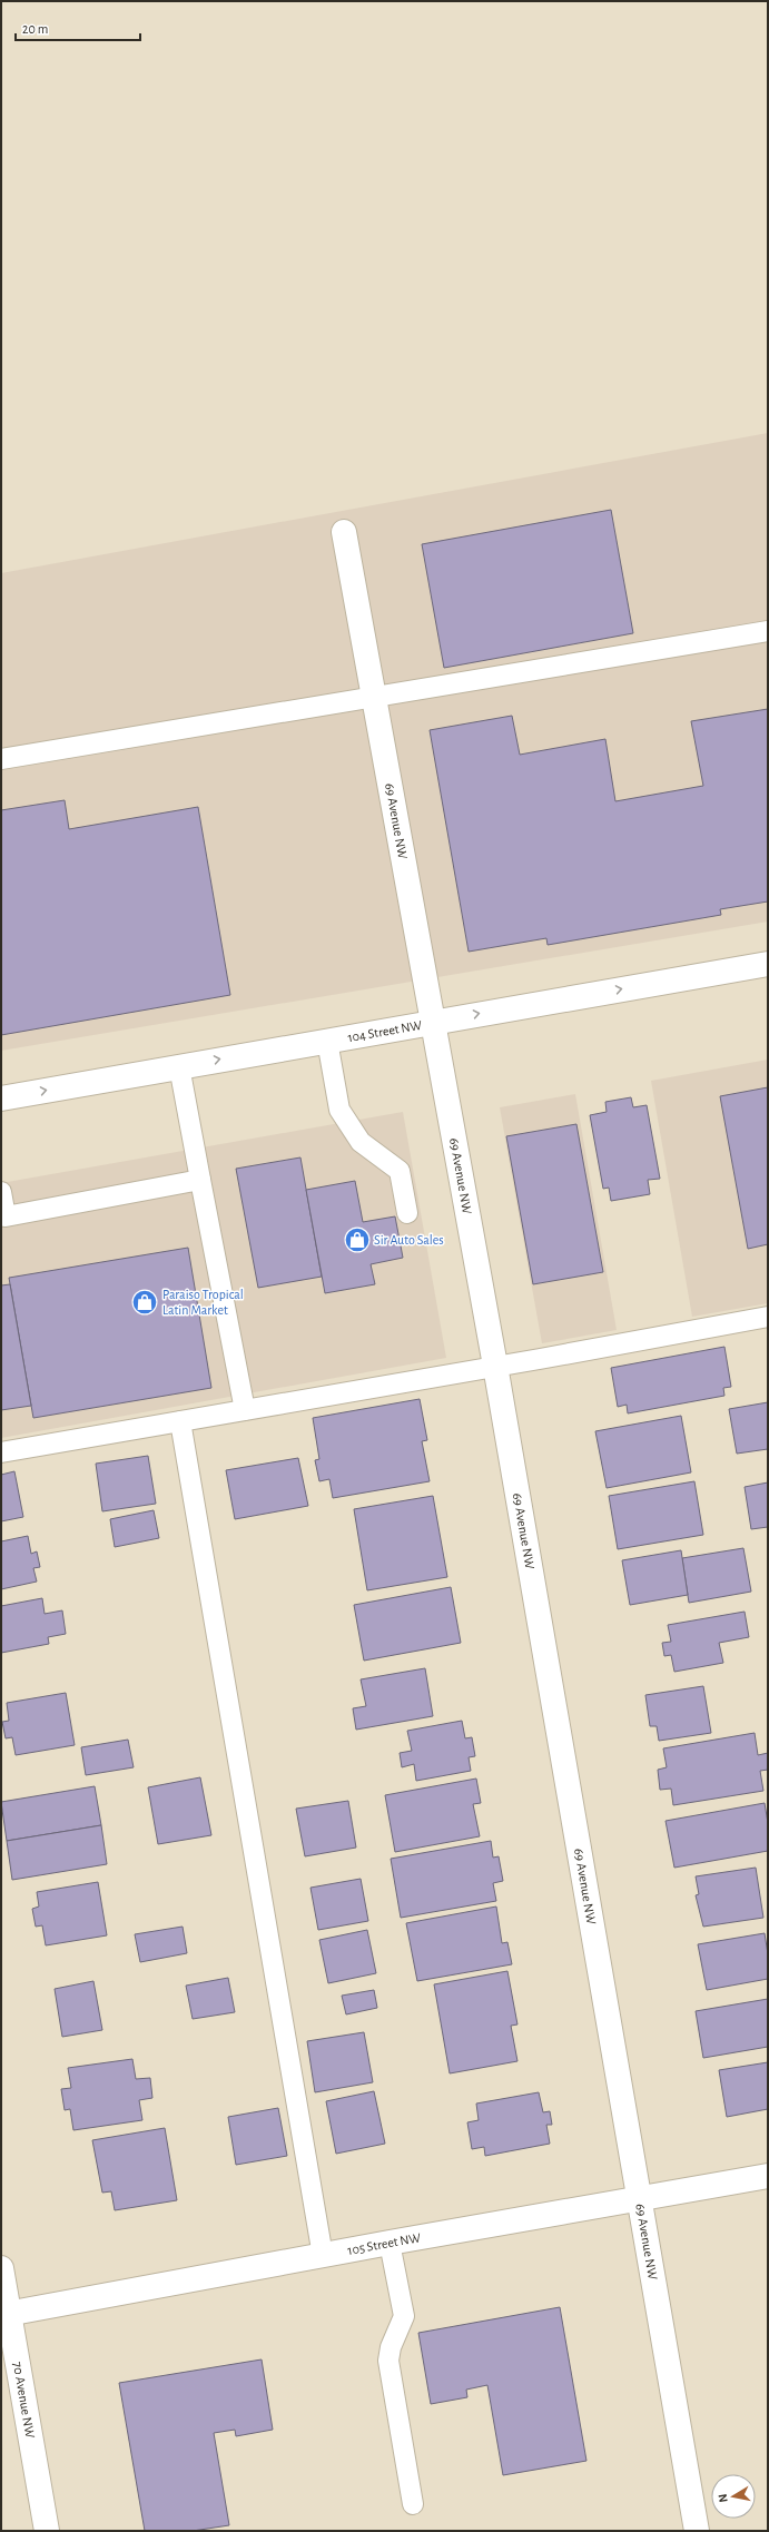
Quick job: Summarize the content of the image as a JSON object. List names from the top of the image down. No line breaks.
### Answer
{"streets":{"street":["69 Avenue NW","104 Street NW","105 Street NW","70 Avenue NW"]},"crossings":[["69 Avenue NW","104 Street NW"],["69 Avenue NW","105 Street NW"],["105 Street NW","70 Avenue NW"]],"one_way":["104 Street NW"],"places":{"shop":["Sir Auto Sales","Paraiso Tropical Latin Market"]},"scale_bar":"20 m","north":"left"}
